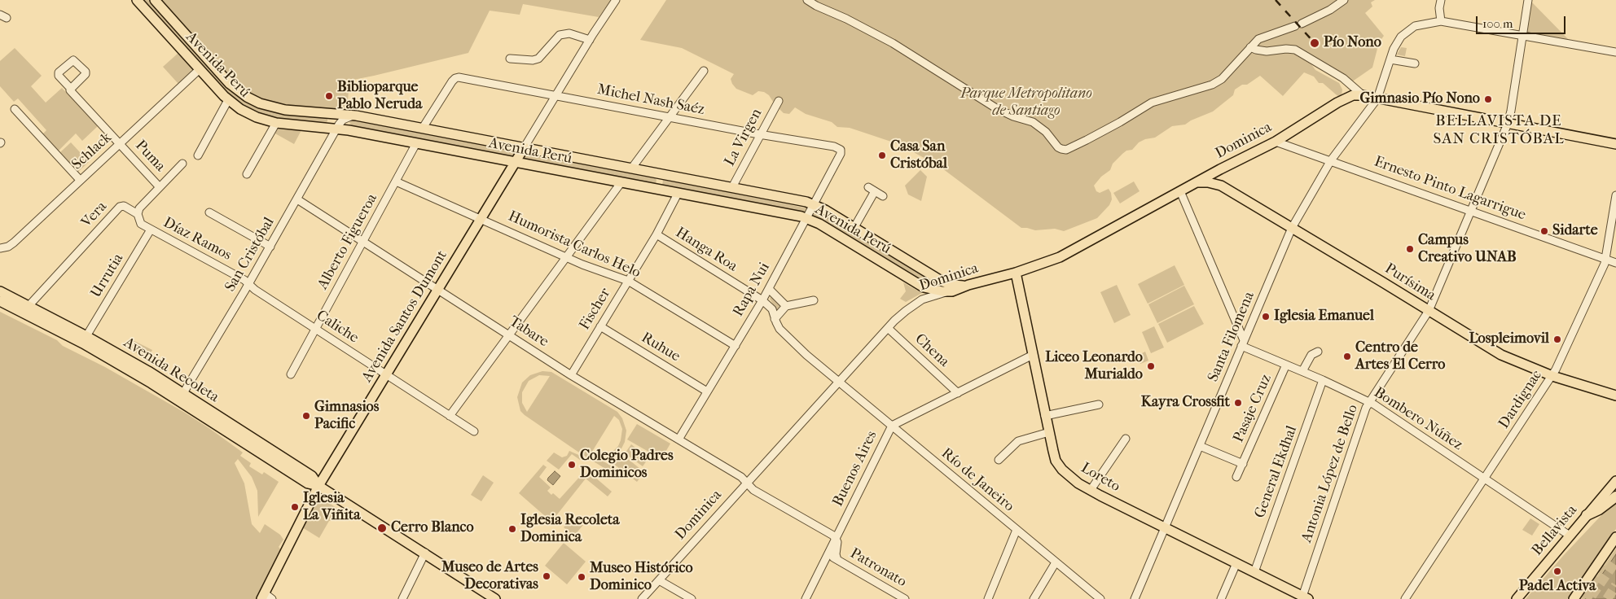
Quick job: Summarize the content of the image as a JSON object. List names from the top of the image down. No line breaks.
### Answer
{"streets":{"main road":["Avenida Perú","Dominica","Purísima","Avenida Santos Dumont","Avenida Recoleta","Loreto","Bellavista"],"street":["Michel Nash Saéz","La Virgen","Schlack","Puma","Ernesto Pinto Lagarrigue","Vera","Díaz Ramos","Alberto Figueroa","Humorista Carlos Helo","Hanga Roa","San Cristóbal","Urrutia","Rapa Nui","Fischer","Caliche","Tabare","Santa Filomena","Ruhue","Chena","Dardignac","Pasaje Cruz","Bombero Núñez","Buenos Aires","General Ekdhal","Antonia López de Bello","Río de Janeiro","Patronato"]},"crossings":[["Avenida Perú","Michel Nash Saéz"],["Avenida Perú","La Virgen"],["Avenida Perú","Dominica"],["Avenida Perú","Schlack"],["Avenida Perú","Alberto Figueroa"],["Avenida Perú","San Cristóbal"],["Avenida Perú","Rapa Nui"],["Avenida Perú","Fischer"],["Avenida Perú","Avenida Santos Dumont"],["Michel Nash Saéz","La Virgen"],["Michel Nash Saéz","Rapa Nui"],["Dominica","Ernesto Pinto Lagarrigue"],["Dominica","Purísima"],["Dominica","Tabare"],["Dominica","Chena"],["Dominica","Loreto"],["Dominica","Río de Janeiro"],["Schlack","Puma"],["Ernesto Pinto Lagarrigue","Santa Filomena"],["Ernesto Pinto Lagarrigue","Dardignac"],["Ernesto Pinto Lagarrigue","Antonia López de Bello"],["Vera","Díaz Ramos"],["Vera","Avenida Recoleta"],["Díaz Ramos","San Cristóbal"],["Díaz Ramos","Urrutia"],["Díaz Ramos","Caliche"],["Alberto Figueroa","Humorista Carlos Helo"],["Alberto Figueroa","Caliche"],["Alberto Figueroa","Tabare"],["Humorista Carlos Helo","Rapa Nui"],["Humorista Carlos Helo","Fischer"],["Humorista Carlos Helo","Avenida Santos Dumont"],["Hanga Roa","Rapa Nui"],["Hanga Roa","Fischer"],["San Cristóbal","Caliche"],["San Cristóbal","Tabare"],["San Cristóbal","Avenida Recoleta"],["Urrutia","Avenida Recoleta"],["Purísima","Santa Filomena"],["Purísima","Dardignac"],["Purísima","Antonia López de Bello"],["Rapa Nui","Tabare"],["Rapa Nui","Ruhue"],["Fischer","Tabare"],["Fischer","Ruhue"],["Avenida Santos Dumont","Caliche"],["Avenida Santos Dumont","Tabare"],["Avenida Santos Dumont","Avenida Recoleta"],["Tabare","Buenos Aires"],["Tabare","Patronato"],["Santa Filomena","Pasaje Cruz"],["Santa Filomena","Bombero Núñez"],["Santa Filomena","Antonia López de Bello"],["Santa Filomena","Loreto"],["Chena","Buenos Aires"],["Dardignac","Bombero Núñez"],["Pasaje Cruz","Bombero Núñez"],["Bombero Núñez","General Ekdhal"],["Bombero Núñez","Antonia López de Bello"],["Bombero Núñez","Bellavista"],["Buenos Aires","Loreto"],["Buenos Aires","Río de Janeiro"],["Buenos Aires","Patronato"],["General Ekdhal","Loreto"],["Antonia López de Bello","Loreto"]],"districts":["BELLAVISTA DE SAN CRISTÓBAL"],"parks":["Parque Metropolitano de Santiago"],"places":["Pío Nono","Biblioparque Pablo Neruda","Gimnasio Pío Nono","Casa San Cristóbal","Sidarte","Campus Creativo UNAB","Iglesia Emanuel","Lospleimovil","Centro de Artes El Cerro","Liceo Leonardo Murialdo","Kayra Crossfit","Gimnasios Pacific","Colegio Padres Dominicos","Iglesia La Viñita","Cerro Blanco","Iglesia Recoleta Dominica","Padel Activa","Museo de Artes Decorativas","Museo Histórico Dominico"],"scale_bar":"100 m"}
